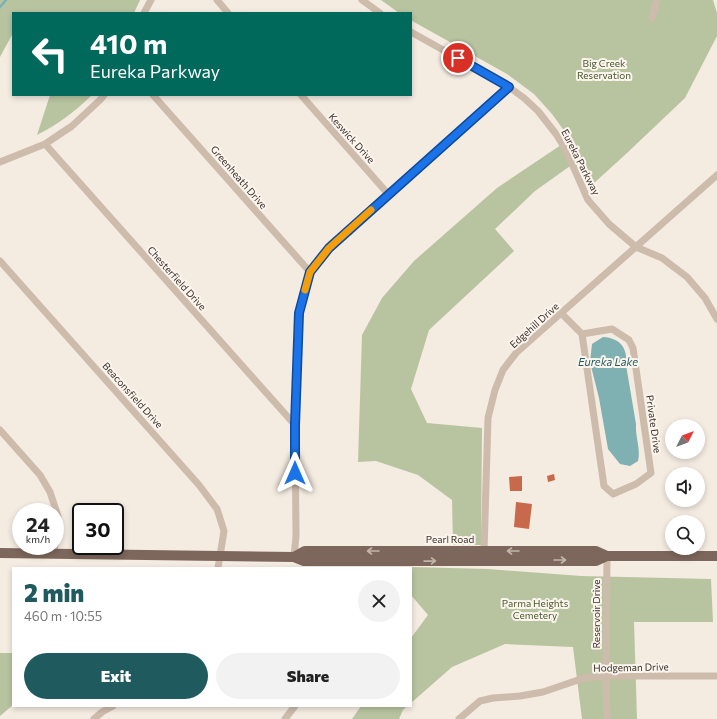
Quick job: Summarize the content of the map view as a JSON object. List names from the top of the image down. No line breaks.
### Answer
{"streets":{"main road":["Pearl Road"],"street":["Keswick Drive","Eureka Parkway","Greenheath Drive","Chesterfield Drive","Edgehill Drive","Beaconsfield Drive","Private Drive","Reservoir Drive","Hodgeman Drive"]},"crossings":[["Eureka Parkway","Edgehill Drive"],["Edgehill Drive","Pearl Road"],["Beaconsfield Drive","Pearl Road"],["Pearl Road","Reservoir Drive"],["Reservoir Drive","Hodgeman Drive"]],"water":["Eureka Lake"],"parks":["Big Creek Reservation","Parma Heights Cemetery"],"north":"top right","page":{"turn":["410 m","Eureka Parkway"],"speed":"24 km/h","limit":"30","heading":["2 min","460 m · 10:55"],"buttons":["Exit","Share"]}}
